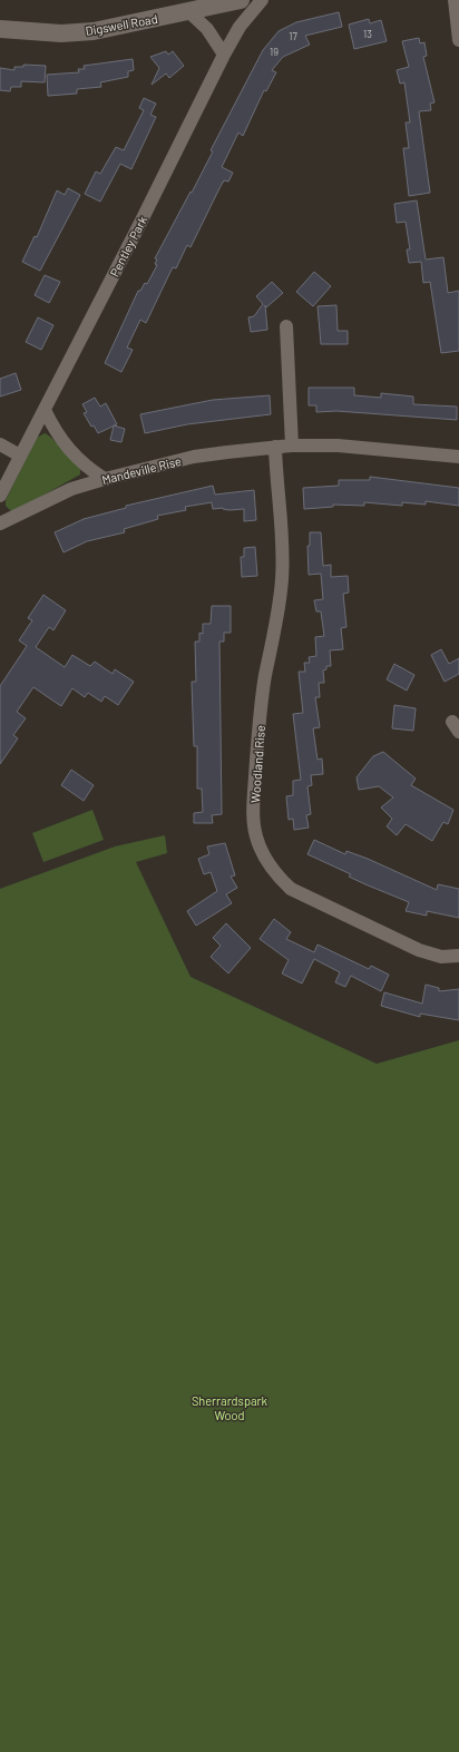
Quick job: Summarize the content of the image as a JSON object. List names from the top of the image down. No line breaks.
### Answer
{"streets":{"street":["Digswell Road","Pentley Park","Mandeville Rise","Woodland Rise"]},"crossings":[["Mandeville Rise","Woodland Rise"]],"parks":["Sherrardspark Wood"],"house_numbers":["13","17","19"]}
